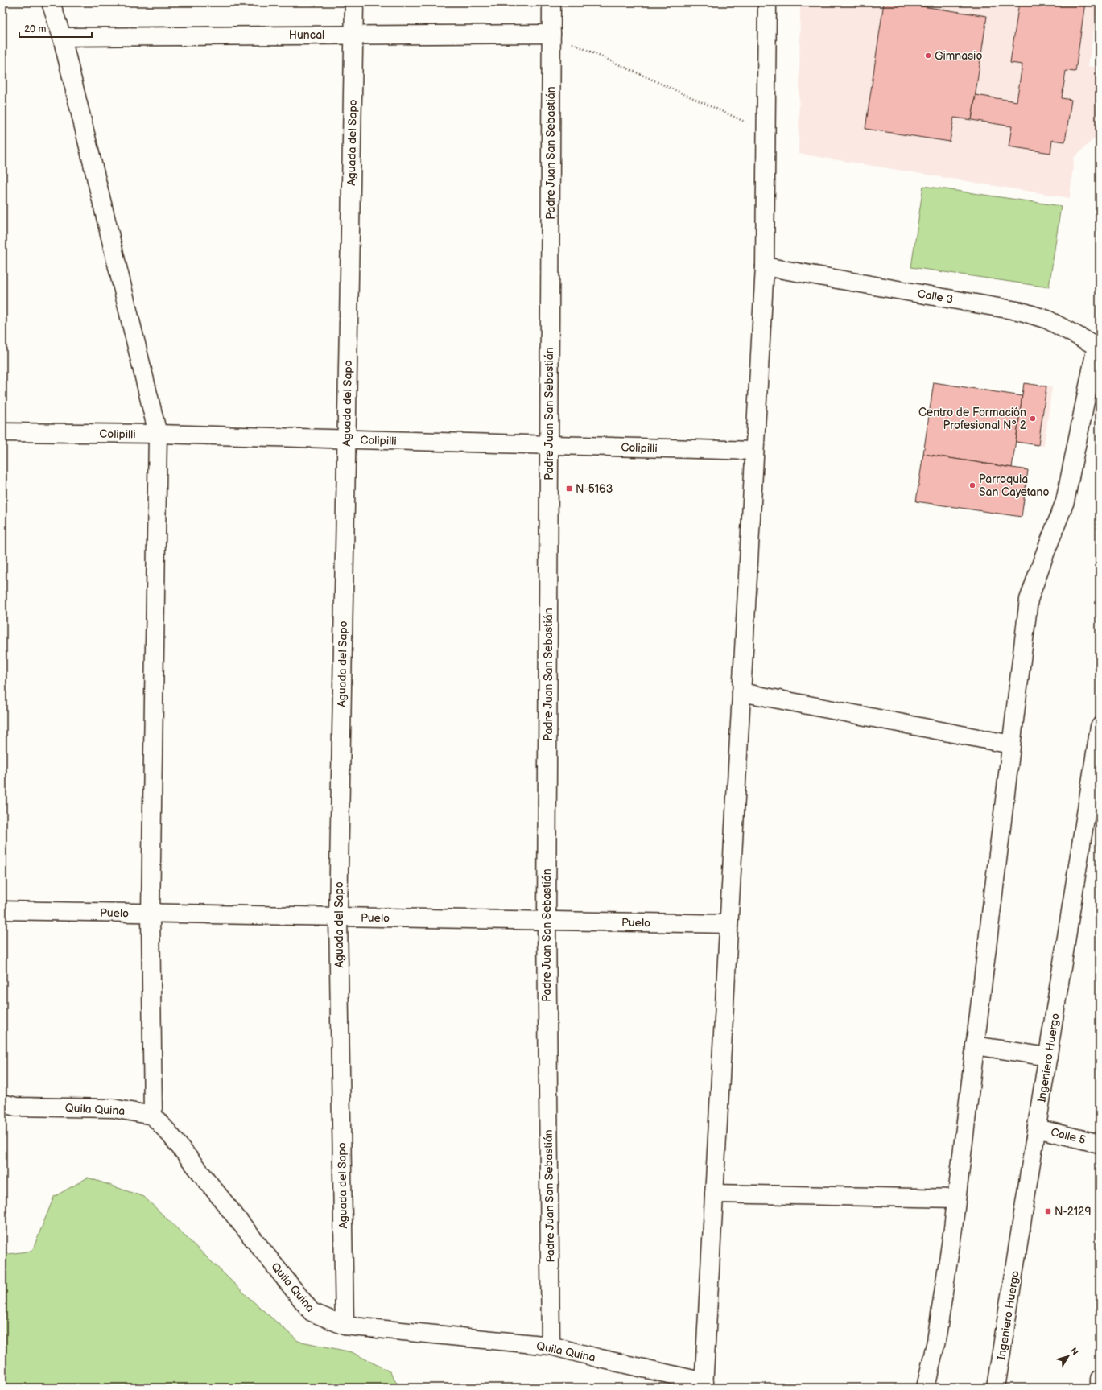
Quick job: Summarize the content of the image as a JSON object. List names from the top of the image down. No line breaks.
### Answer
{"streets":{"street":["Huncal","Aguada del Sapo","Padre Juan San Sebastián","Calle 3","Colipilli","Puelo","Ingeniero Huergo","Quila Quina","Calle 5"]},"crossings":[["Huncal","Aguada del Sapo"],["Huncal","Padre Juan San Sebastián"],["Aguada del Sapo","Colipilli"],["Aguada del Sapo","Puelo"],["Aguada del Sapo","Quila Quina"],["Padre Juan San Sebastián","Colipilli"],["Padre Juan San Sebastián","Puelo"],["Padre Juan San Sebastián","Quila Quina"],["Ingeniero Huergo","Calle 5"]],"places":{"other":["Gimnasio","Centro de Formación Profesional N° 2","Parroquia San Cayetano"],"transit":["N-5163","N-2129"]},"scale_bar":"20 m","north":"top right"}
